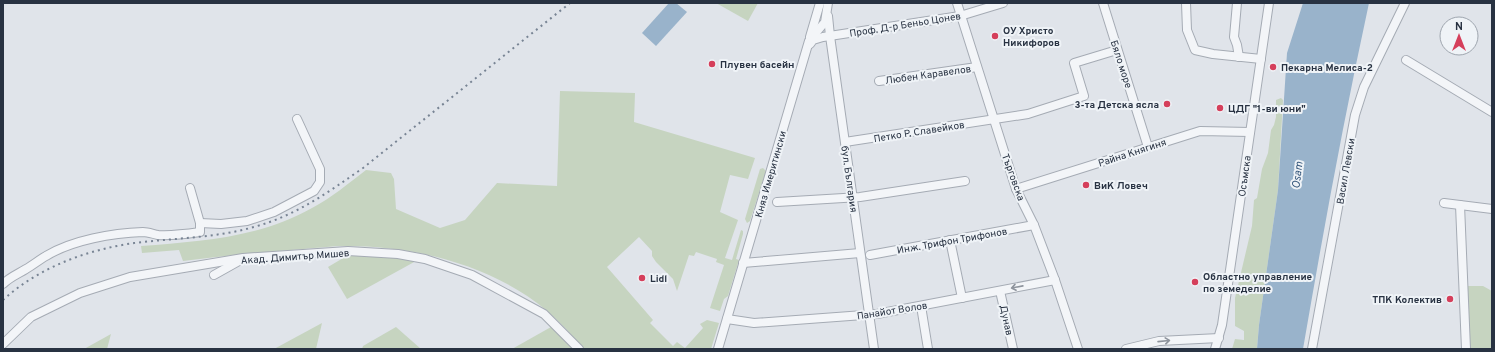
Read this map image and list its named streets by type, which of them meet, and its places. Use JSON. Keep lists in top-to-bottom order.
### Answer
{
  "streets": {
    "street": [
      "Проф. Д-р Беньо Цонев",
      "Бяло море",
      "Любен Каравелов",
      "Петко Р. Славейков",
      "Райна Княгиня",
      "Васил Левски",
      "Княз Имеритински",
      "Осъмска",
      "Търговска",
      "бул. България",
      "Инж. Трифон Трифонов",
      "Акад. Димитър Мишев",
      "Панайот Волов",
      "Дунав"
    ]
  },
  "crossings": [
    ["Проф. Д-р Беньо Цонев", "Княз Имеритински"],
    ["Проф. Д-р Беньо Цонев", "Търговска"],
    ["Проф. Д-р Беньо Цонев", "бул. България"],
    ["Бяло море", "Петко Р. Славейков"],
    ["Бяло море", "Райна Княгиня"],
    ["Любен Каравелов", "Търговска"],
    ["Петко Р. Славейков", "Търговска"],
    ["Петко Р. Славейков", "бул. България"],
    ["Райна Княгиня", "Осъмска"],
    ["Райна Княгиня", "Търговска"],
    ["Княз Имеритински", "бул. България"],
    ["Княз Имеритински", "Панайот Волов"],
    ["Търговска", "Инж. Трифон Трифонов"],
    ["Търговска", "Панайот Волов"],
    ["бул. България", "Панайот Волов"],
    ["Панайот Волов", "Дунав"]
  ],
  "water": ["Osam"],
  "places": [
    "ОУ Христо Никифоров",
    "Плувен басейн",
    "Пекарна Мелиса-2",
    "3-та Детска ясла",
    "ЦДГ \"1-ви юни\"",
    "ВиК Ловеч",
    "Lidl",
    "Областно управление по земеделие",
    "ТПК Колектив"
  ],
  "north": "top"
}
